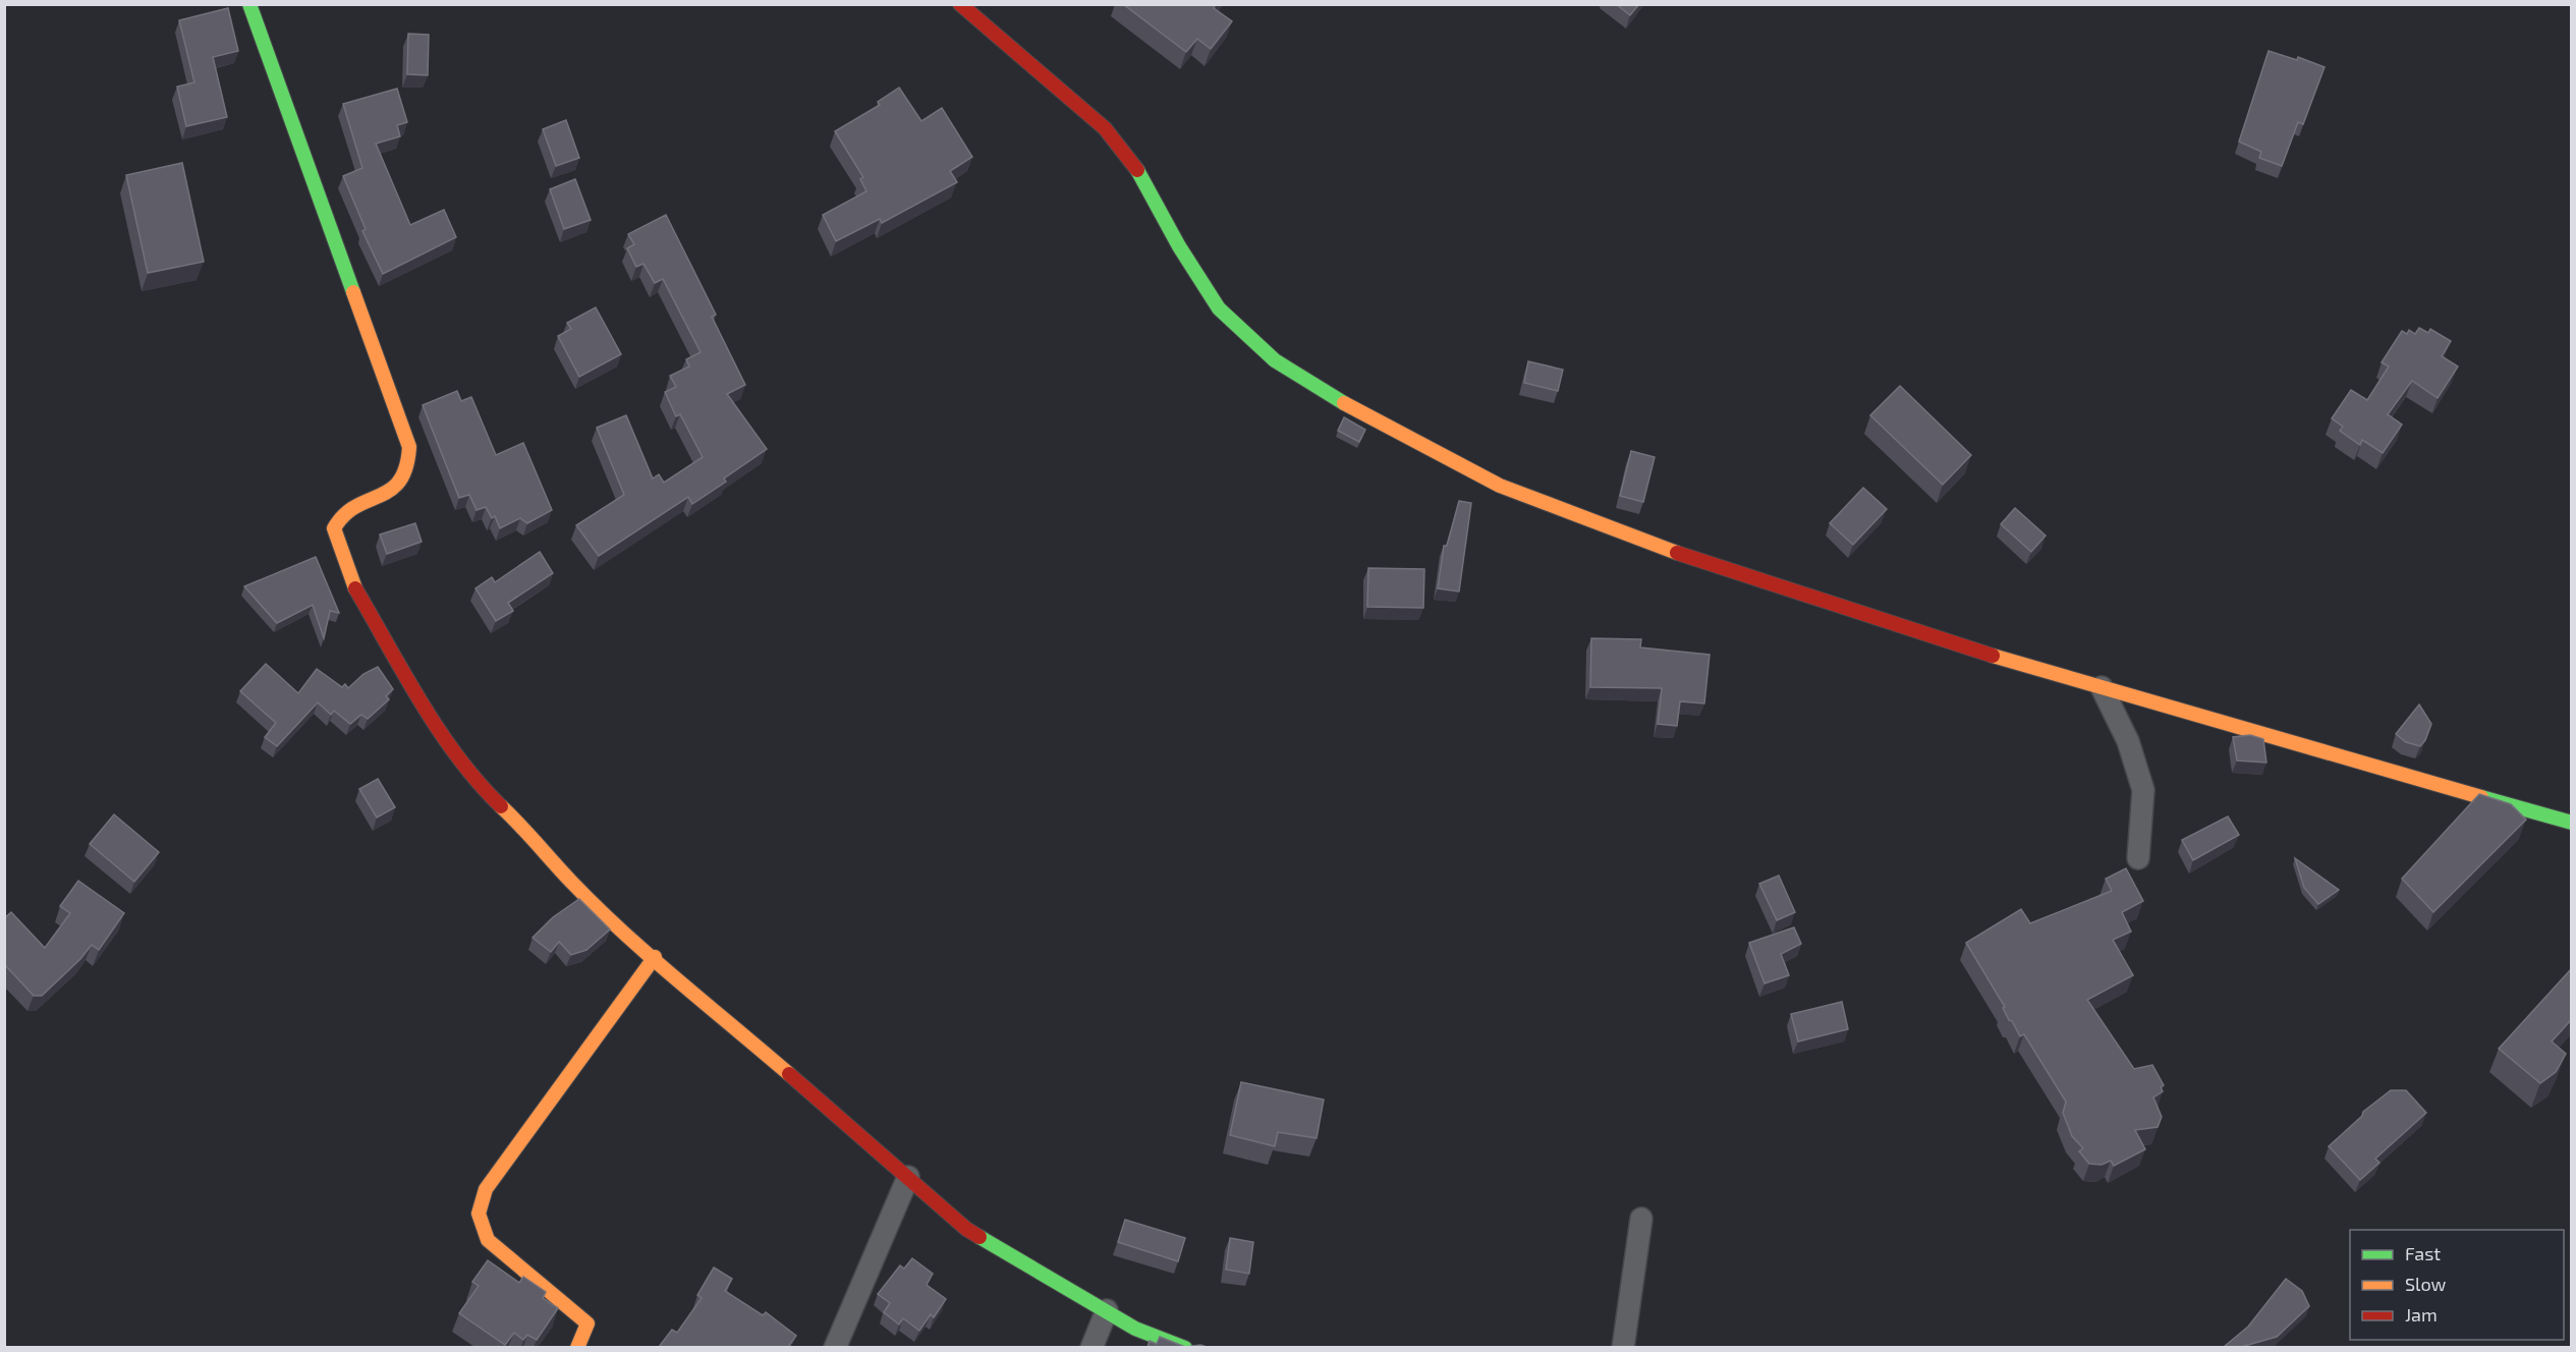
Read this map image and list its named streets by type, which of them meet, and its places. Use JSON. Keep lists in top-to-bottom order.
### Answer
{
  "legend": ["Fast", "Slow", "Jam"]
}
